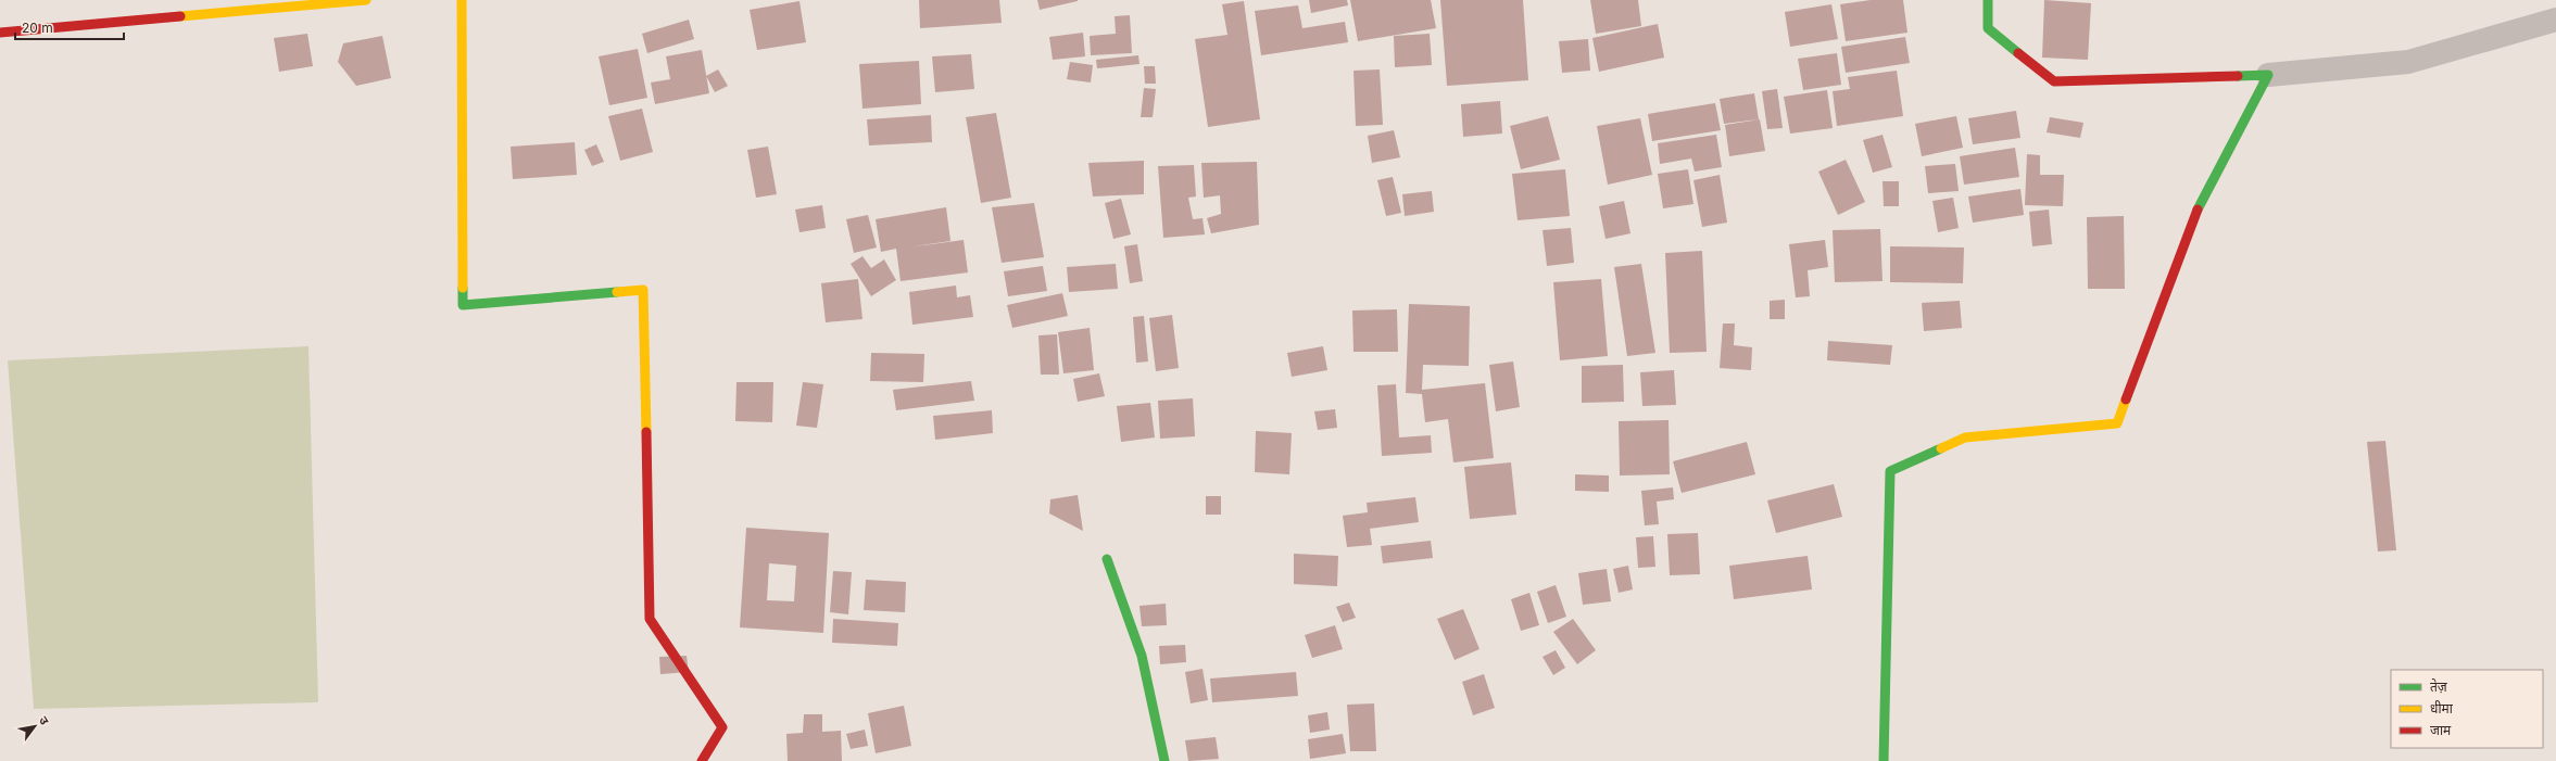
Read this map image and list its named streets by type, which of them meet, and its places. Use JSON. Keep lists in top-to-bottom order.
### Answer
{
  "legend": ["तेज़", "धीमा", "जाम"],
  "scale_bar": "20 m",
  "north": "top right"
}
